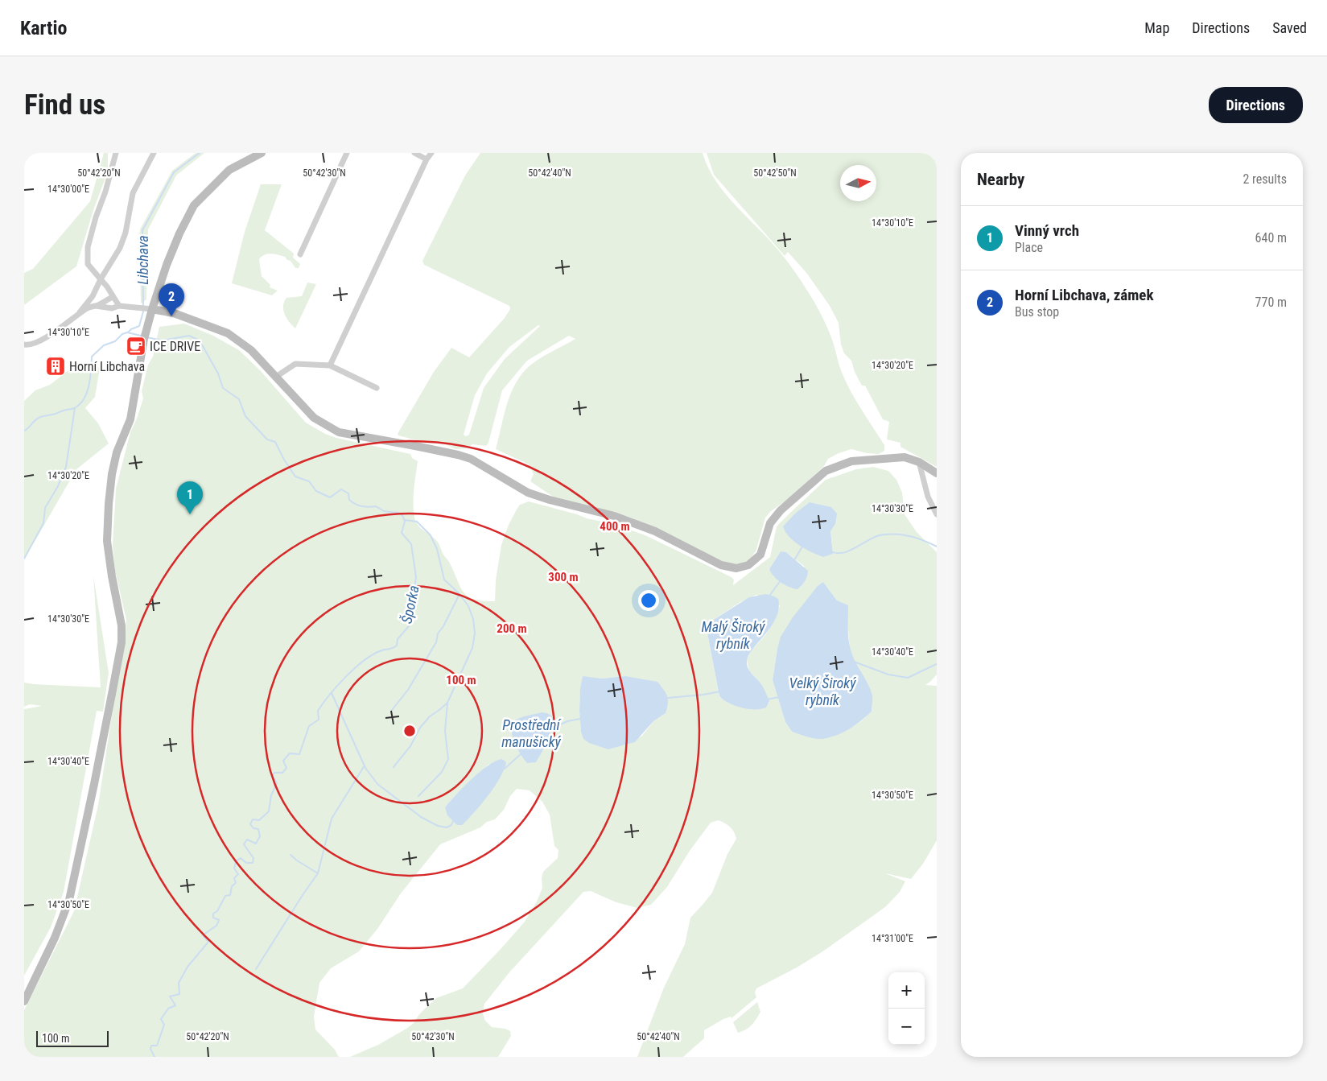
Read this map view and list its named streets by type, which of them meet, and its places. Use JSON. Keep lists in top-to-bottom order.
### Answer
{
  "water": [
    "Libchava",
    "Šporka",
    "Malý Široký rybník",
    "Velký Široký rybník",
    "Prostřední manušický"
  ],
  "places": {
    "cafe": ["ICE DRIVE"],
    "building": ["Horní Libchava"]
  },
  "scale_bar": "100 m",
  "north": "right",
  "page": {
    "header": "Kartio",
    "nav": ["Map", "Directions", "Saved"],
    "buttons": "Directions",
    "title": "Find us",
    "heading": ["Nearby", "2 results"],
    "list": [
      {
        "mark": "1",
        "name": "Vinný vrch",
        "note": "Place",
        "value": "640 m"
      },
      {
        "mark": "2",
        "name": "Horní Libchava, zámek",
        "note": "Bus stop",
        "value": "770 m"
      }
    ],
    "pins": ["2", "1"],
    "map_buttons": ["+", "−"],
    "scale": "100 m"
  },
  "coordinates": [
    "50°42'20\"N",
    "50°42'30\"N",
    "50°42'40\"N",
    "50°42'50\"N",
    "14°30'00\"E",
    "14°30'10\"E",
    "14°30'20\"E",
    "14°30'30\"E",
    "14°30'40\"E",
    "14°30'50\"E",
    "14°31'00\"E"
  ],
  "rings": [
    "400 m",
    "300 m",
    "200 m",
    "100 m"
  ]
}
